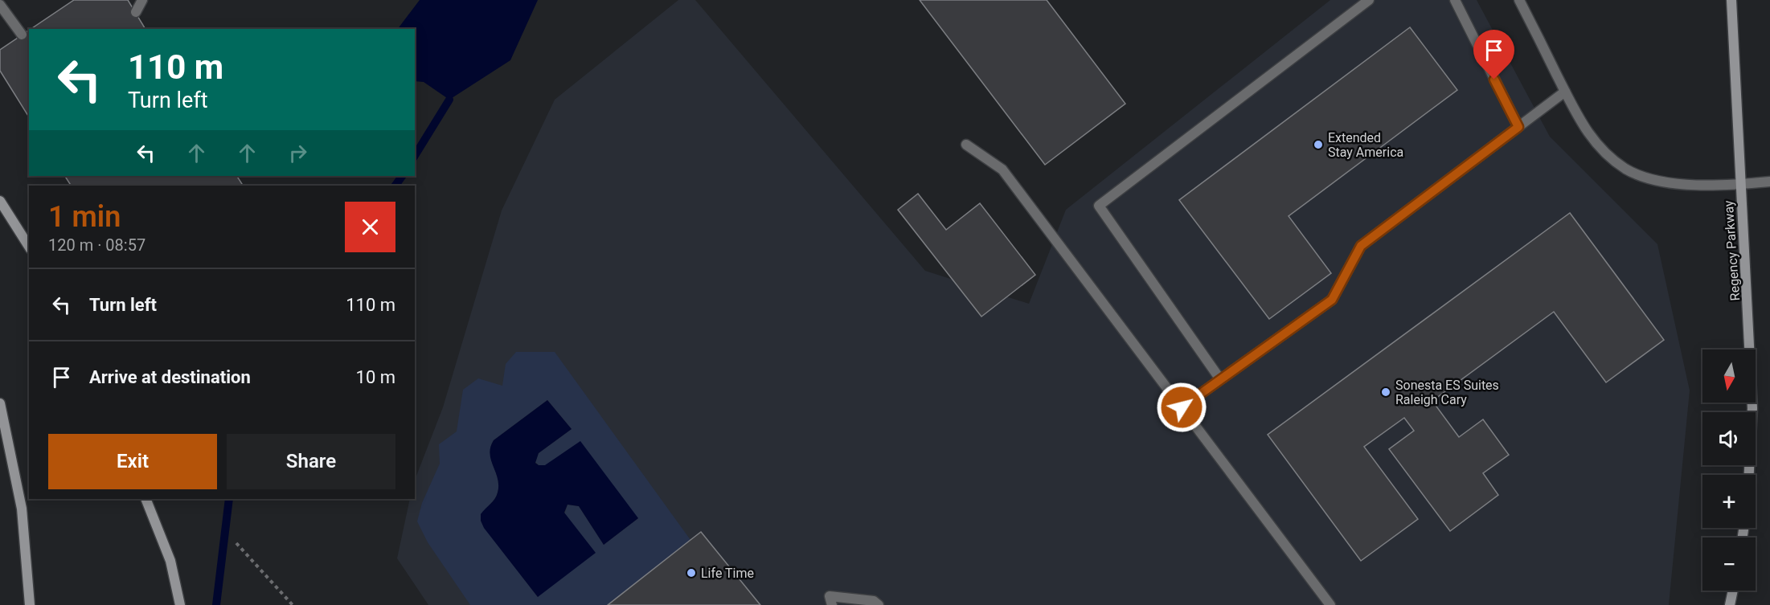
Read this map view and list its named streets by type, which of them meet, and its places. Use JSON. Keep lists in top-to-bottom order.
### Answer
{
  "streets": {
    "street": ["Regency Parkway"]
  },
  "places": ["Extended Stay America", "Sonesta ES Suites Raleigh Cary", "Life Time"],
  "north": "bottom",
  "page": {
    "turn": ["110 m", "Turn left"],
    "heading": ["1 min", "120 m · 08:57"],
    "list": [
      {
        "name": "Turn left",
        "value": "110 m"
      },
      {
        "name": "Arrive at destination",
        "value": "10 m"
      }
    ],
    "map_buttons": ["+", "−"],
    "buttons": ["Exit", "Share"]
  }
}
